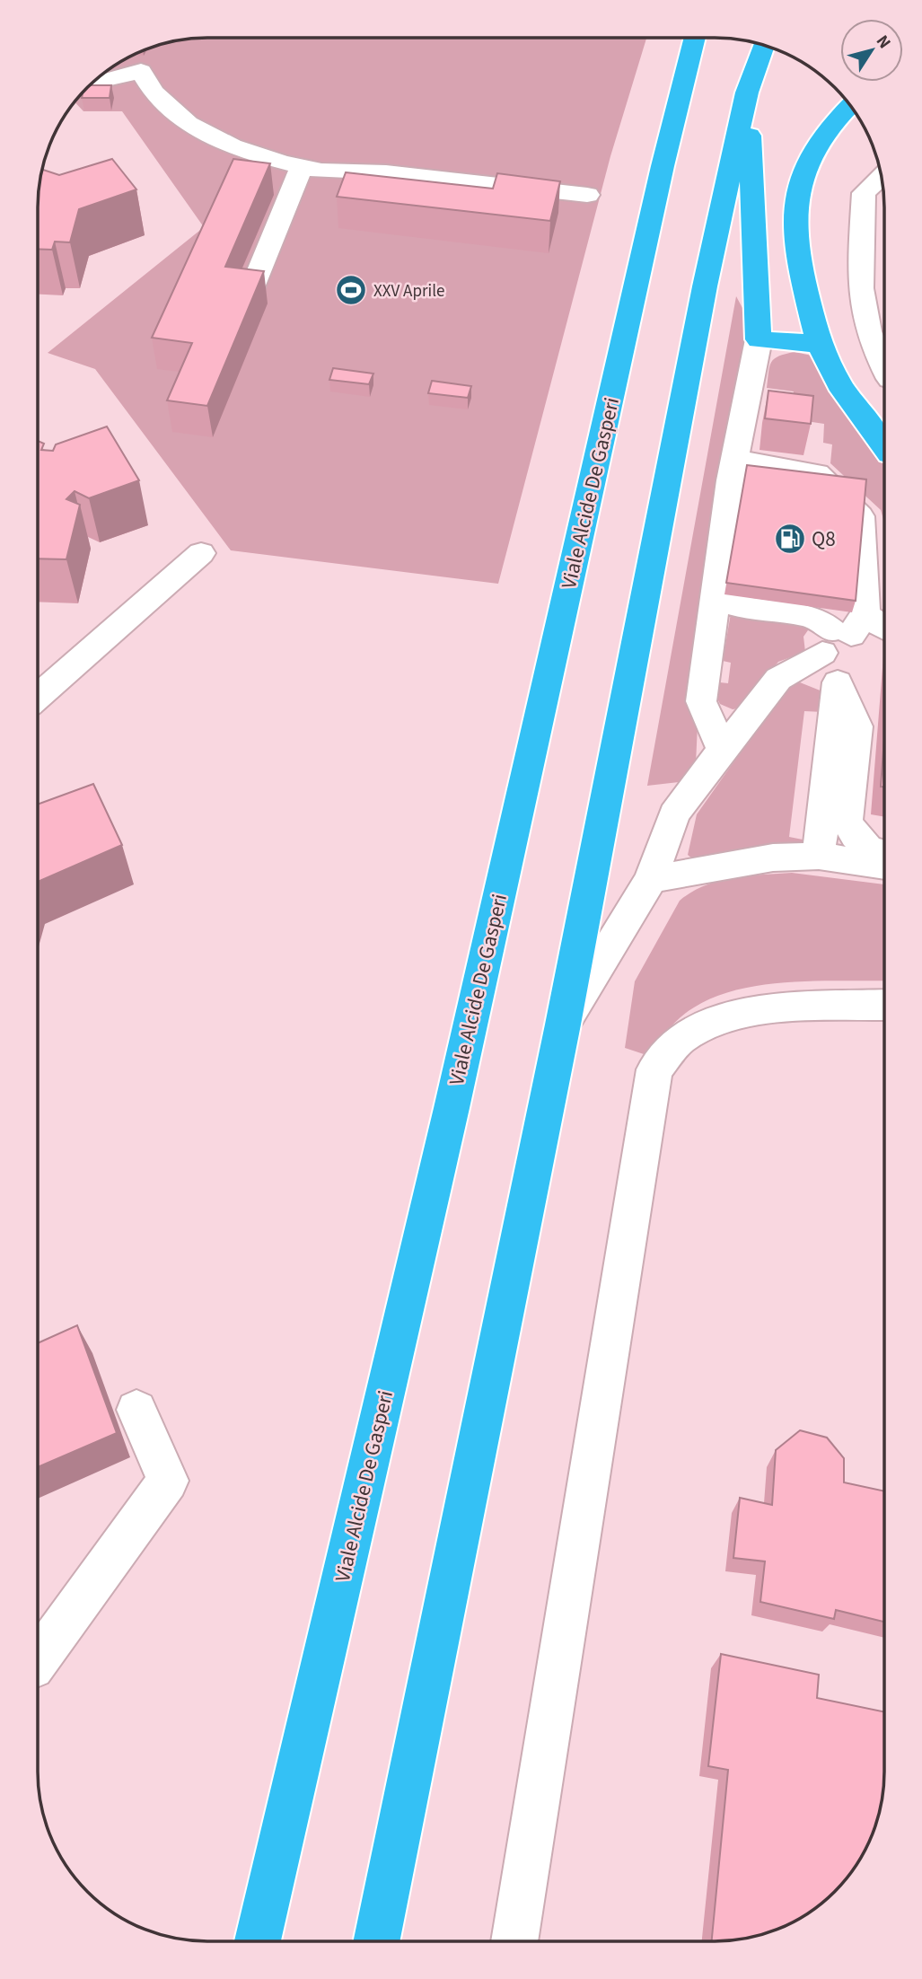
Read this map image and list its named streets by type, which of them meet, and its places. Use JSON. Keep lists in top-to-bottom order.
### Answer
{
  "streets": {
    "highway": ["Viale Alcide De Gasperi"]
  },
  "places": {
    "sports": ["XXV Aprile"],
    "fuel station": ["Q8"]
  },
  "north": "top right"
}
